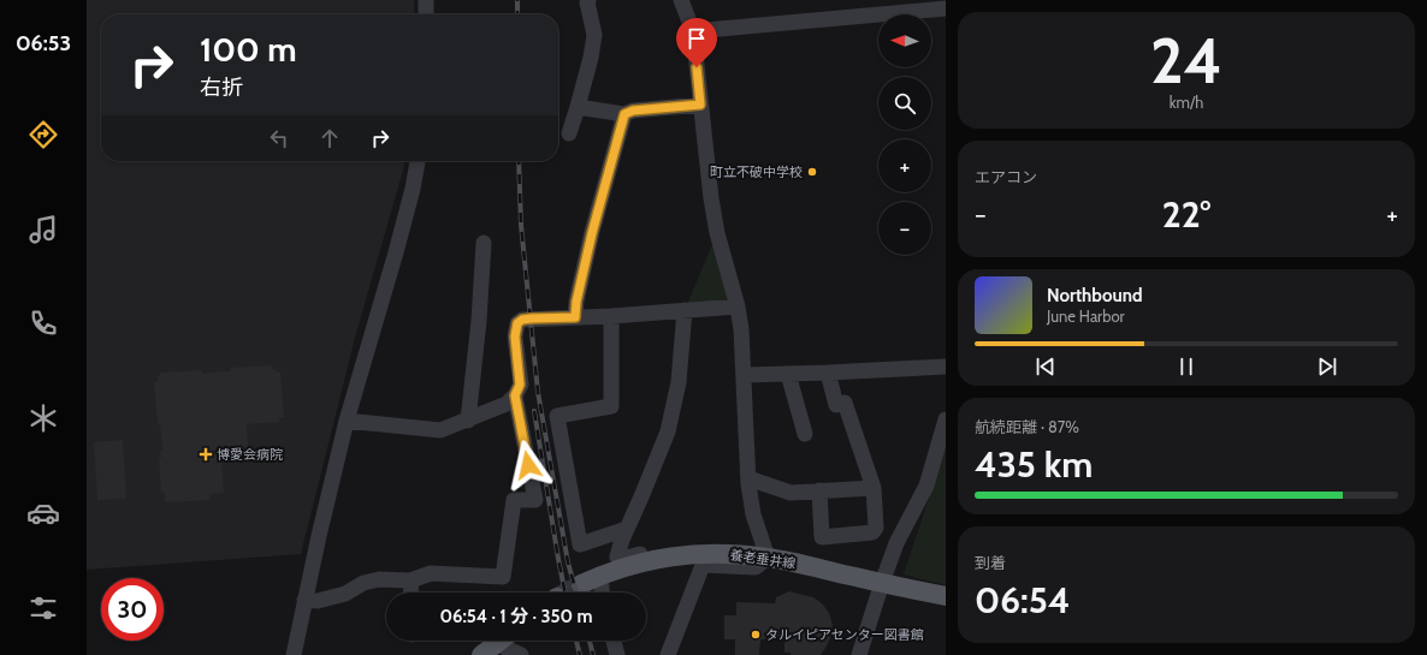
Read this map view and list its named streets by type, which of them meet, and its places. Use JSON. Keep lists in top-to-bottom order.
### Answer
{
  "streets": {
    "main road": ["養老垂井線"]
  },
  "places": {
    "other": ["町立不破中学校", "タルイピアセンター図書館"],
    "health": ["博愛会病院"]
  },
  "north": "left",
  "page": {
    "tabs": "06:53",
    "tile": [
      ["24", "km/h"],
      "エアコン",
      ["航続距離 · 87%", "435 km"],
      ["到着", "06:54"]
    ],
    "map_buttons": ["+", "−"],
    "turn": ["100 m", "右折"],
    "heat": ["−", "22°", "+"],
    "song": ["Northbound", "June Harbor"],
    "limit": "30",
    "trip": "06:54 · 1 分 · 350 m"
  }
}
